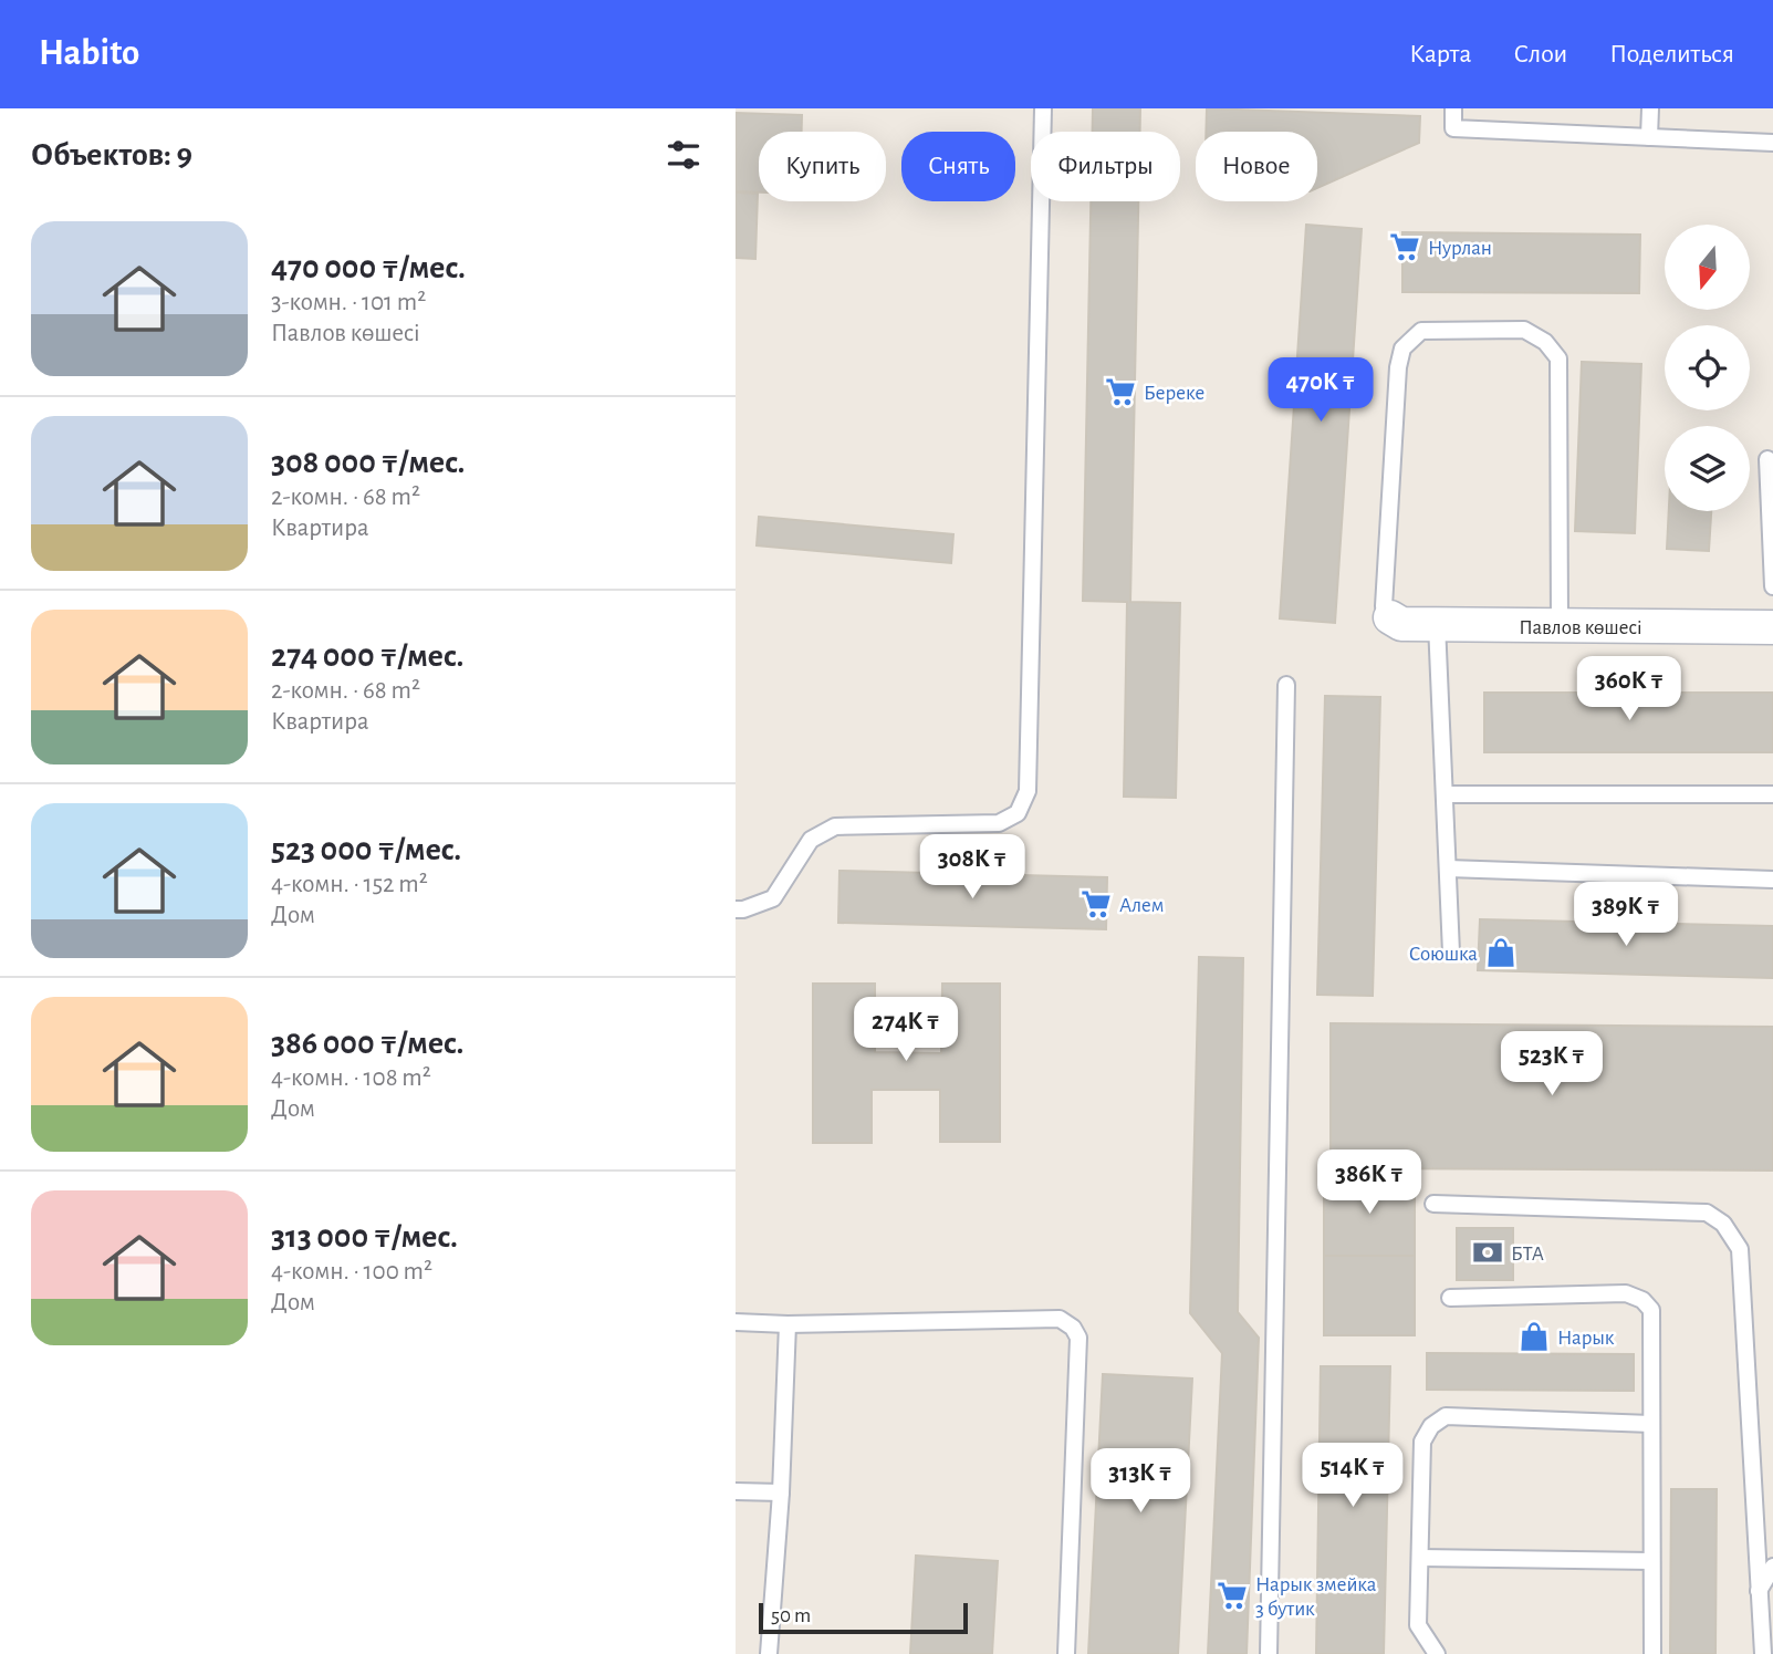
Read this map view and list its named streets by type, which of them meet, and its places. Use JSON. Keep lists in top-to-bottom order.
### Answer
{
  "streets": {
    "street": ["Павлов көшесі"]
  },
  "places": {
    "supermarket": [
      "Нурлан",
      "Береке",
      "Алем",
      "Нарык змейка 3 бутик"
    ],
    "shop": ["Союшка", "Нарык"],
    "bank": ["БТА"]
  },
  "scale_bar": "50 m",
  "north": "bottom",
  "page": {
    "header": "Habito",
    "nav": ["Карта", "Слои", "Поделиться"],
    "heading": "Объектов: 9",
    "chip": [
      "Купить",
      "Снять",
      "Фильтры",
      "Новое"
    ],
    "list": [
      {
        "name": "470 000 ₸/мес.",
        "note": "3-комн. · 101 m² · Павлов көшесі"
      },
      {
        "name": "308 000 ₸/мес.",
        "note": "2-комн. · 68 m² · Квартира"
      },
      {
        "name": "274 000 ₸/мес.",
        "note": "2-комн. · 68 m² · Квартира"
      },
      {
        "name": "523 000 ₸/мес.",
        "note": "4-комн. · 152 m² · Дом"
      },
      {
        "name": "386 000 ₸/мес.",
        "note": "4-комн. · 108 m² · Дом"
      },
      {
        "name": "313 000 ₸/мес.",
        "note": "4-комн. · 100 m² · Дом"
      }
    ],
    "price": [
      "470K ₸",
      "360K ₸",
      "308K ₸",
      "389K ₸",
      "274K ₸",
      "523K ₸",
      "386K ₸",
      "514K ₸",
      "313K ₸"
    ],
    "scale": "50 m"
  }
}
